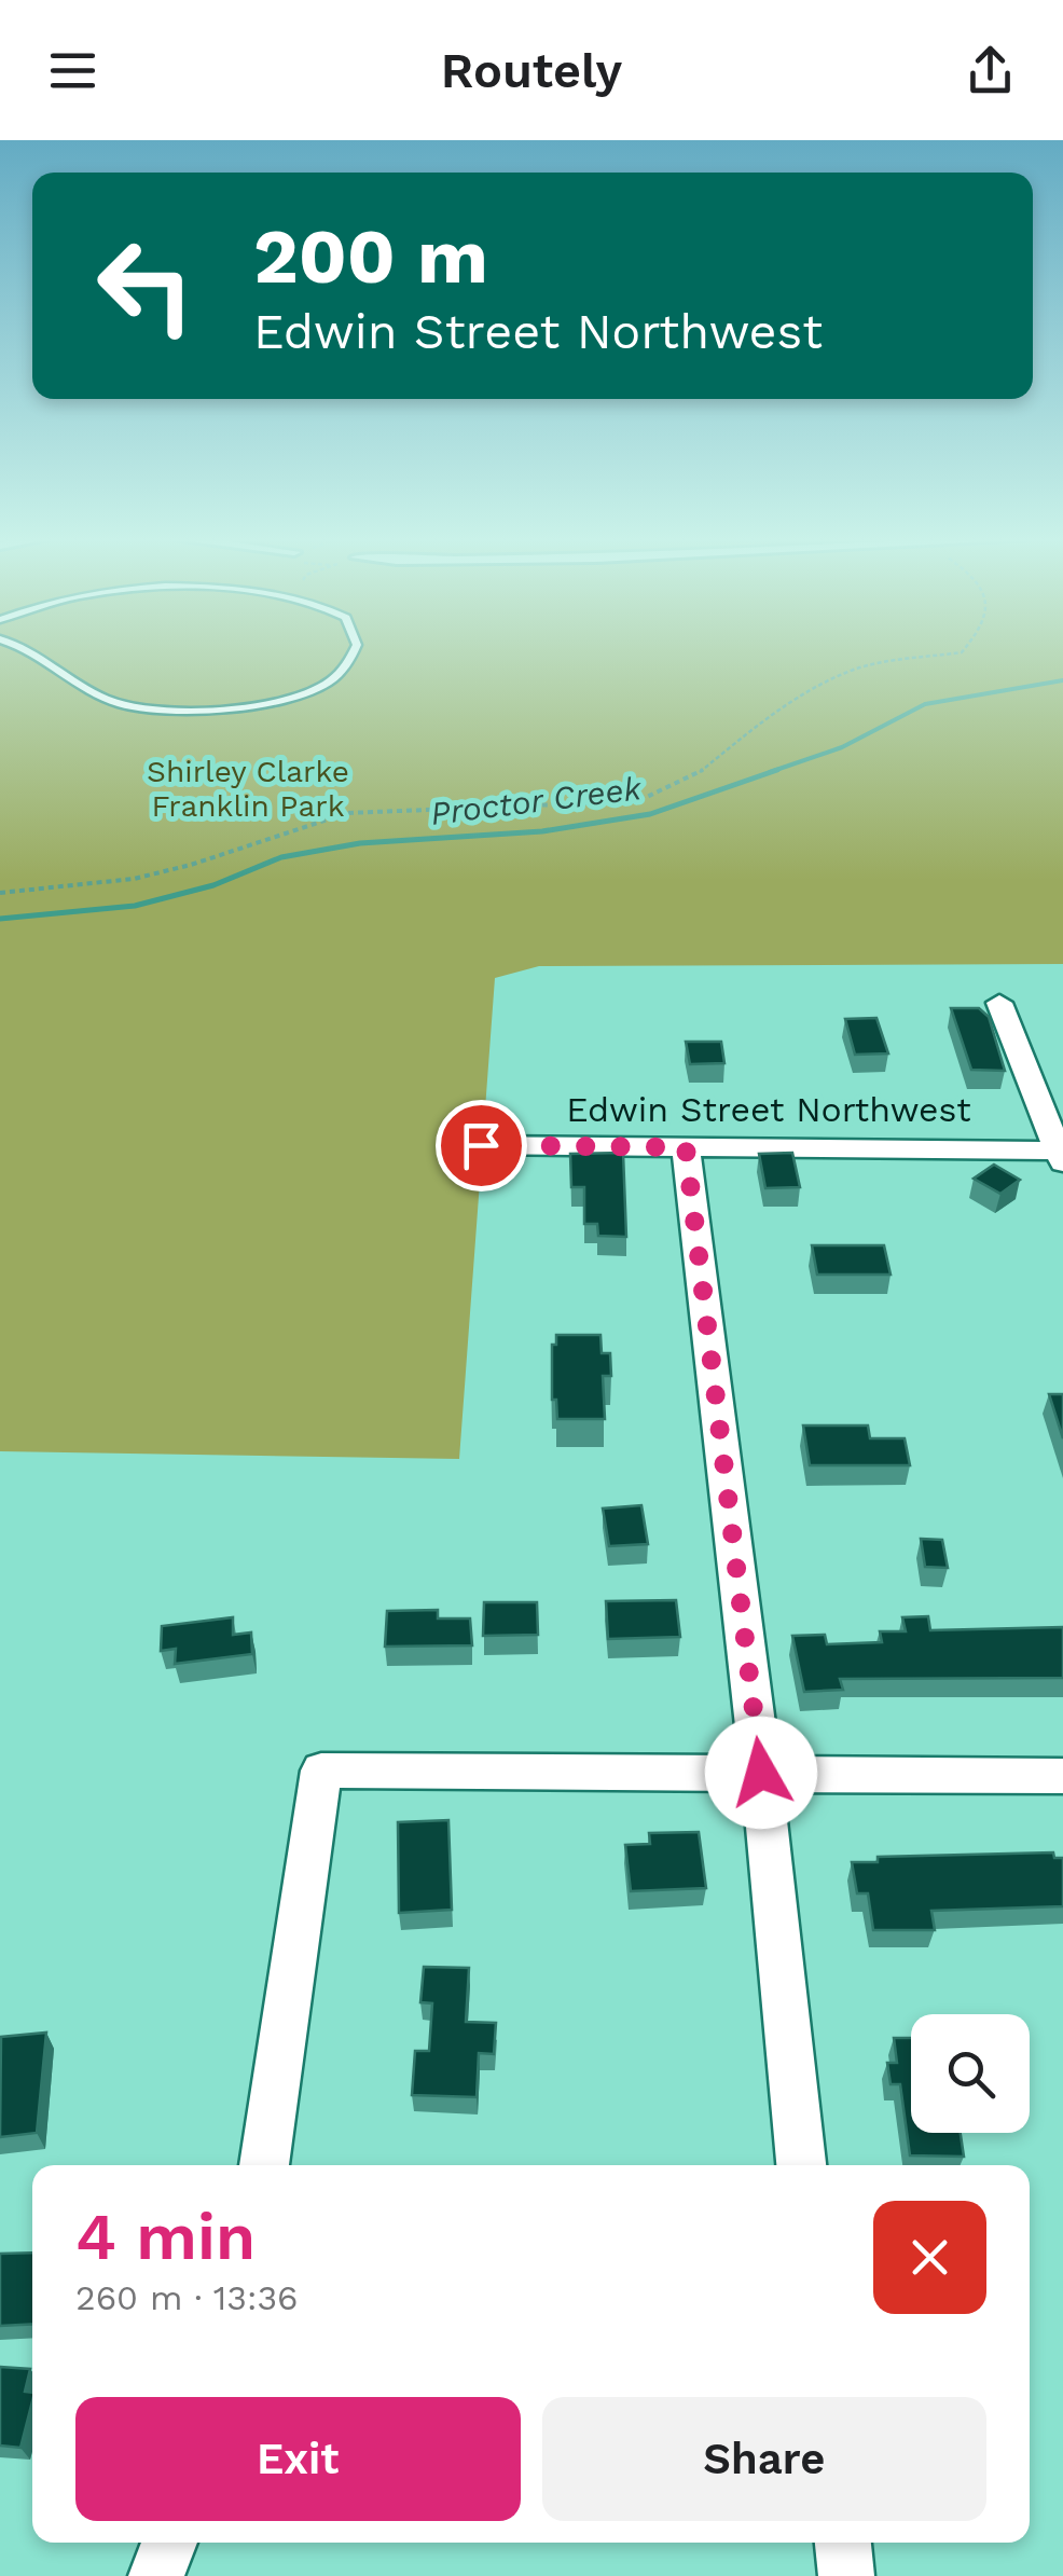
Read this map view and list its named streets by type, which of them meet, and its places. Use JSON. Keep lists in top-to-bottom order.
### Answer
{
  "streets": {
    "street": ["Edwin Street Northwest"]
  },
  "water": ["Proctor Creek"],
  "parks": ["Shirley Clarke Franklin Park"],
  "page": {
    "header": "Routely",
    "turn": ["200 m", "Edwin Street Northwest"],
    "heading": ["4 min", "260 m · 13:36"],
    "buttons": ["Exit", "Share"]
  }
}
